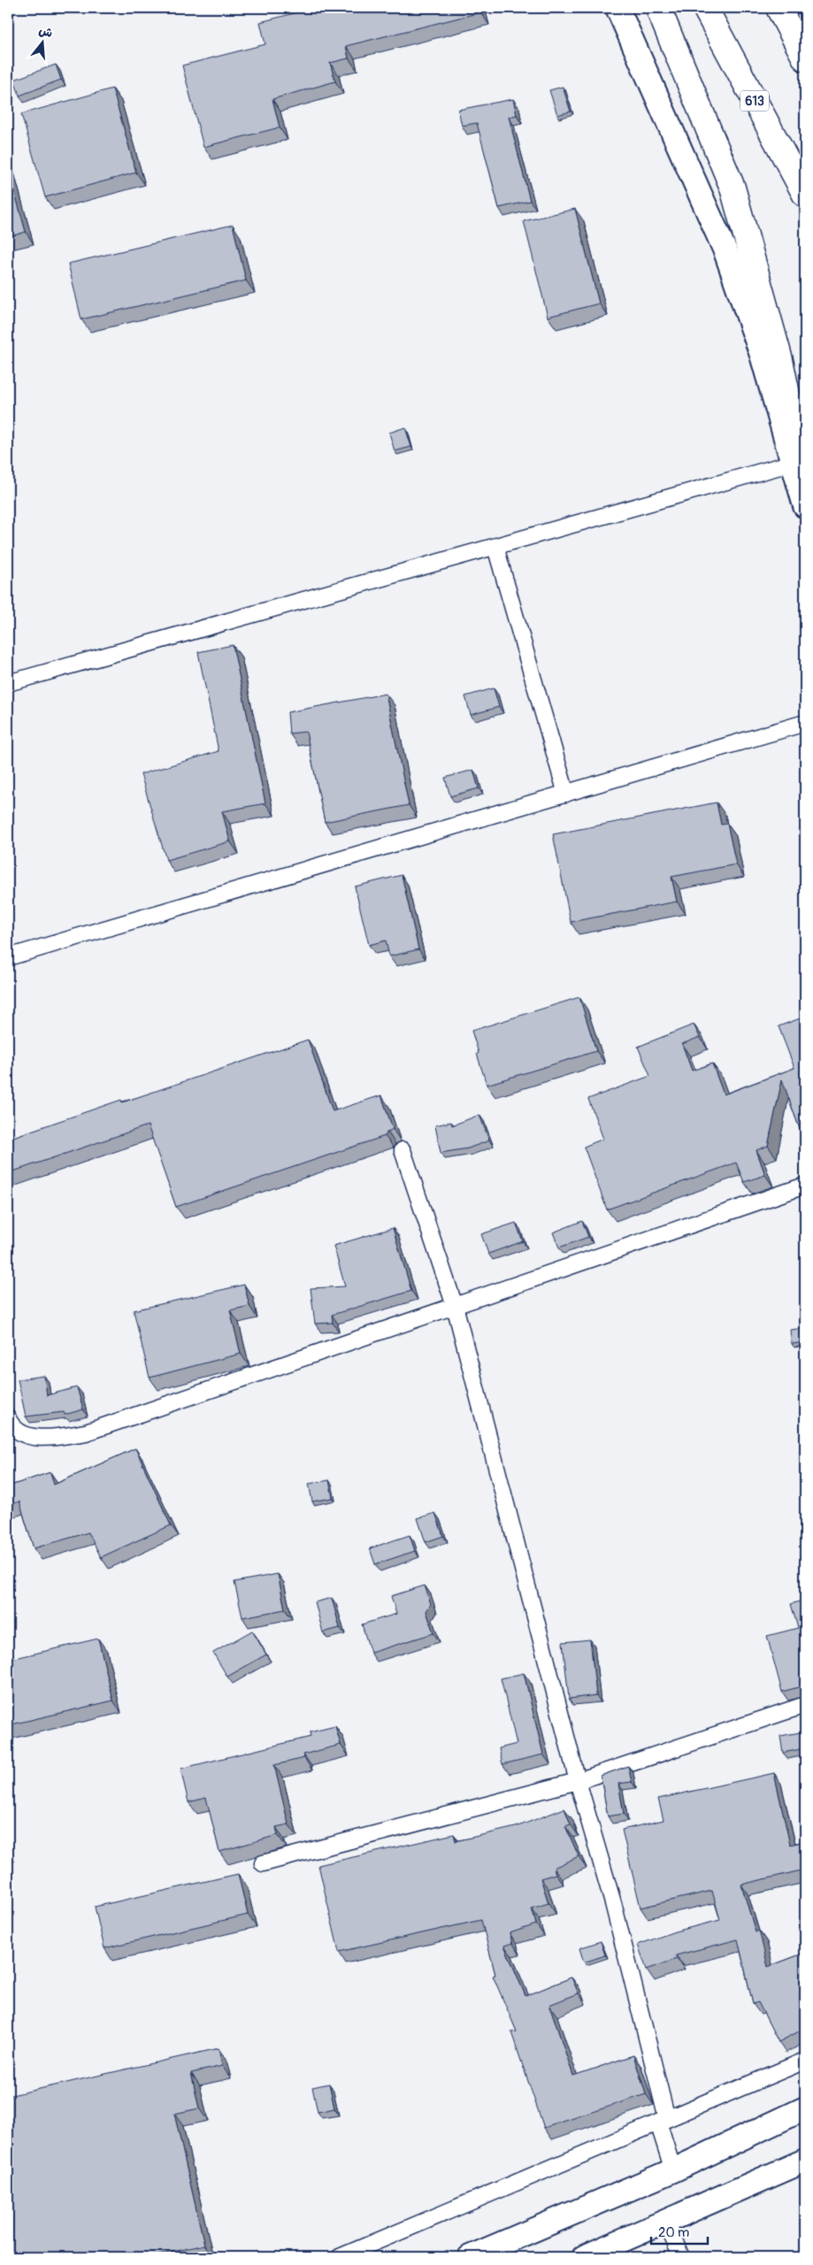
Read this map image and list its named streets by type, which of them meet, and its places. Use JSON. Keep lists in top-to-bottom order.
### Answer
{
  "streets": {
    "highway": ["613"]
  },
  "scale_bar": "20 m",
  "north": "top"
}
